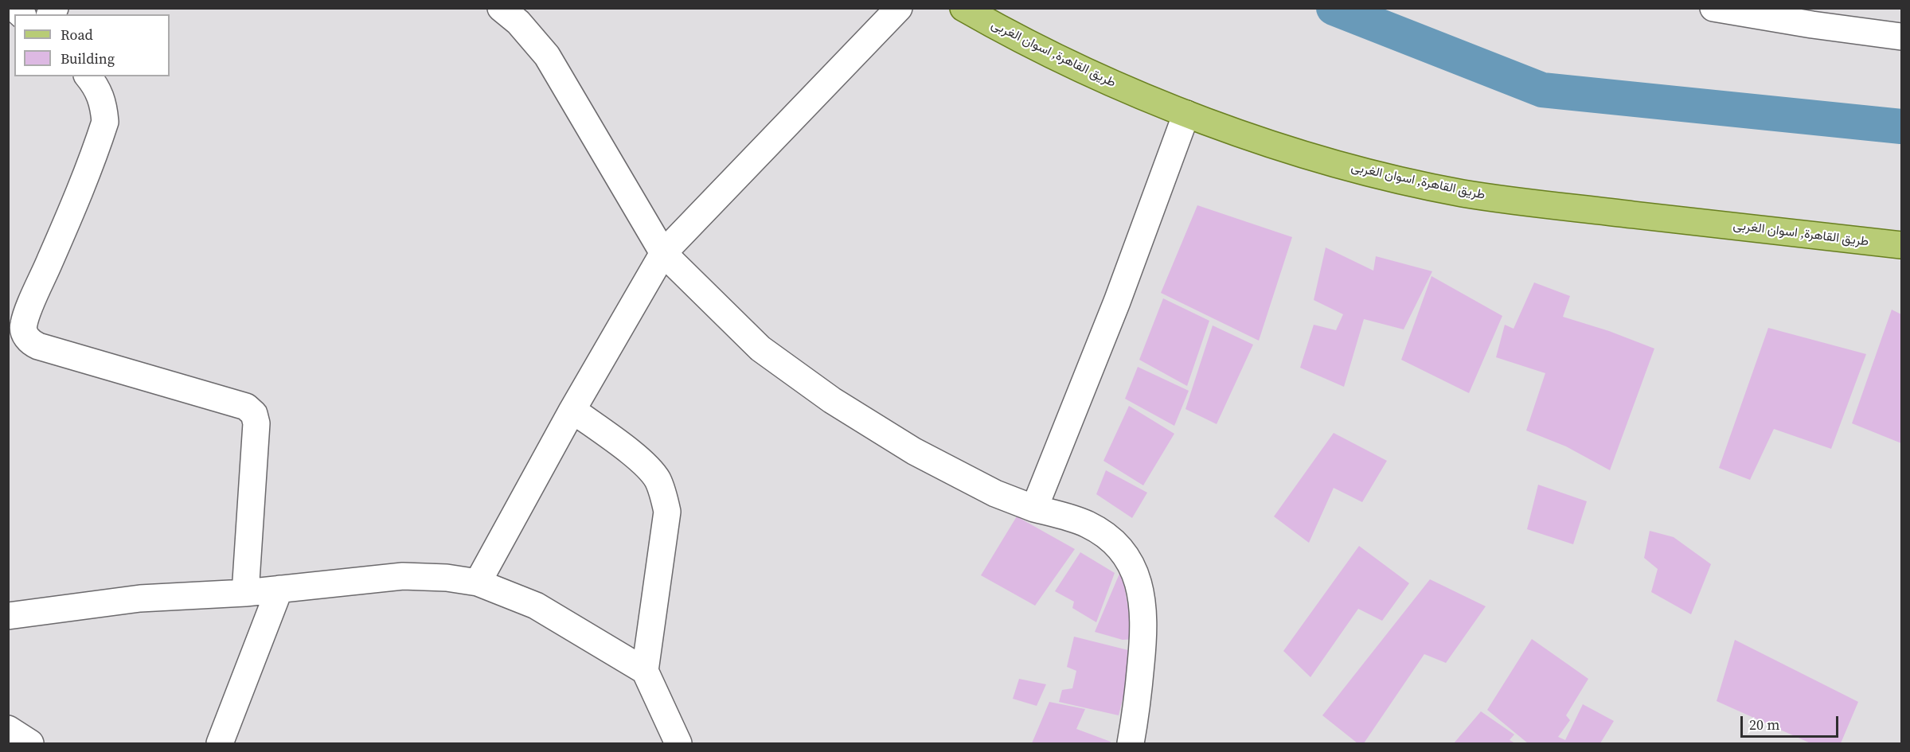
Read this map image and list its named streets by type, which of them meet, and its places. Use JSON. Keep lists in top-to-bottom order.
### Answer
{
  "streets": {
    "main road": ["طريق القاهرة, اسوان الغربى"]
  },
  "legend": ["Road", "Building"],
  "scale_bar": "20 m"
}
